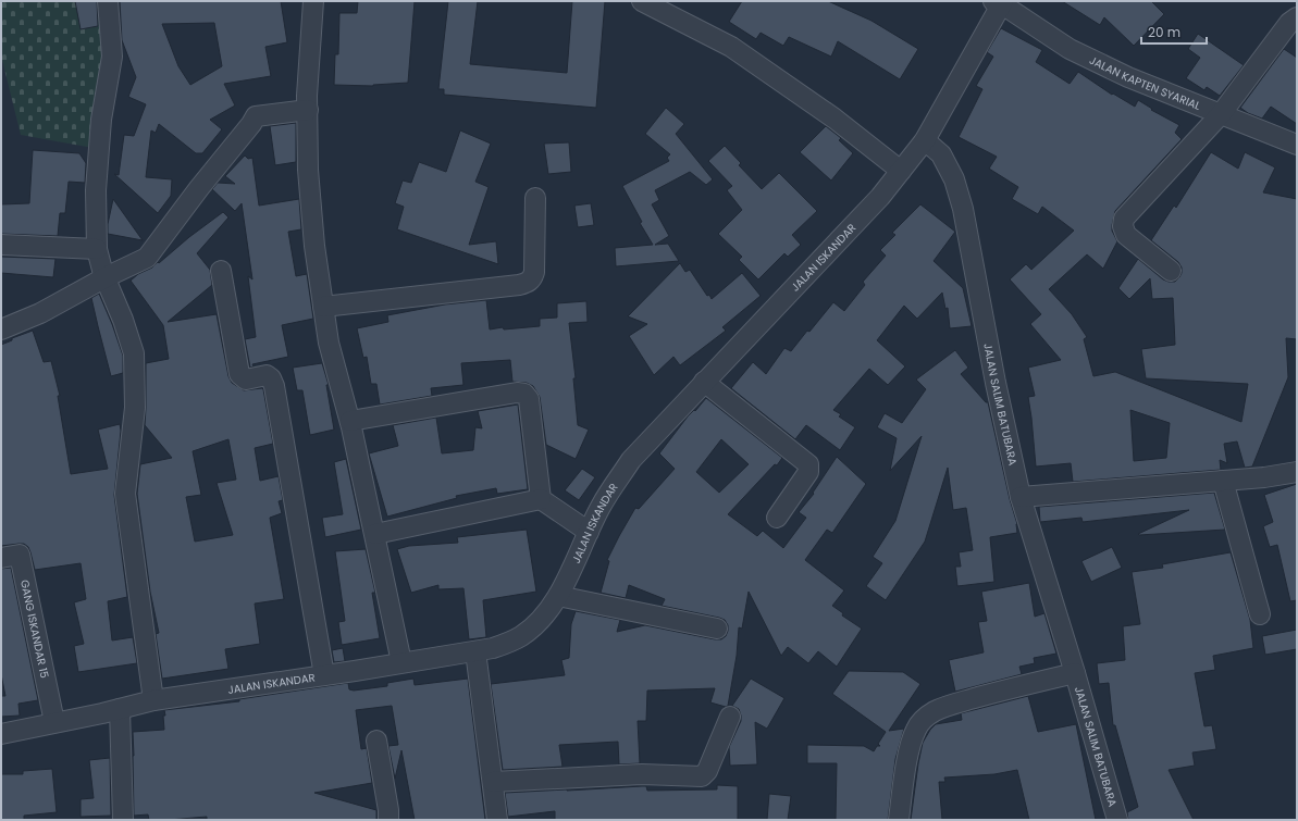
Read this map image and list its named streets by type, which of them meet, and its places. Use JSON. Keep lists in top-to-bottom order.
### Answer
{
  "streets": {
    "street": [
      "JALAN KAPTEN SYARIAL",
      "JALAN ISKANDAR",
      "JALAN SALIM BATUBARA",
      "GANG ISKANDAR 15"
    ]
  },
  "crossings": [
    ["JALAN KAPTEN SYARIAL", "JALAN ISKANDAR"],
    ["JALAN ISKANDAR", "JALAN SALIM BATUBARA"],
    ["JALAN ISKANDAR", "GANG ISKANDAR 15"]
  ],
  "scale_bar": "20 m"
}
